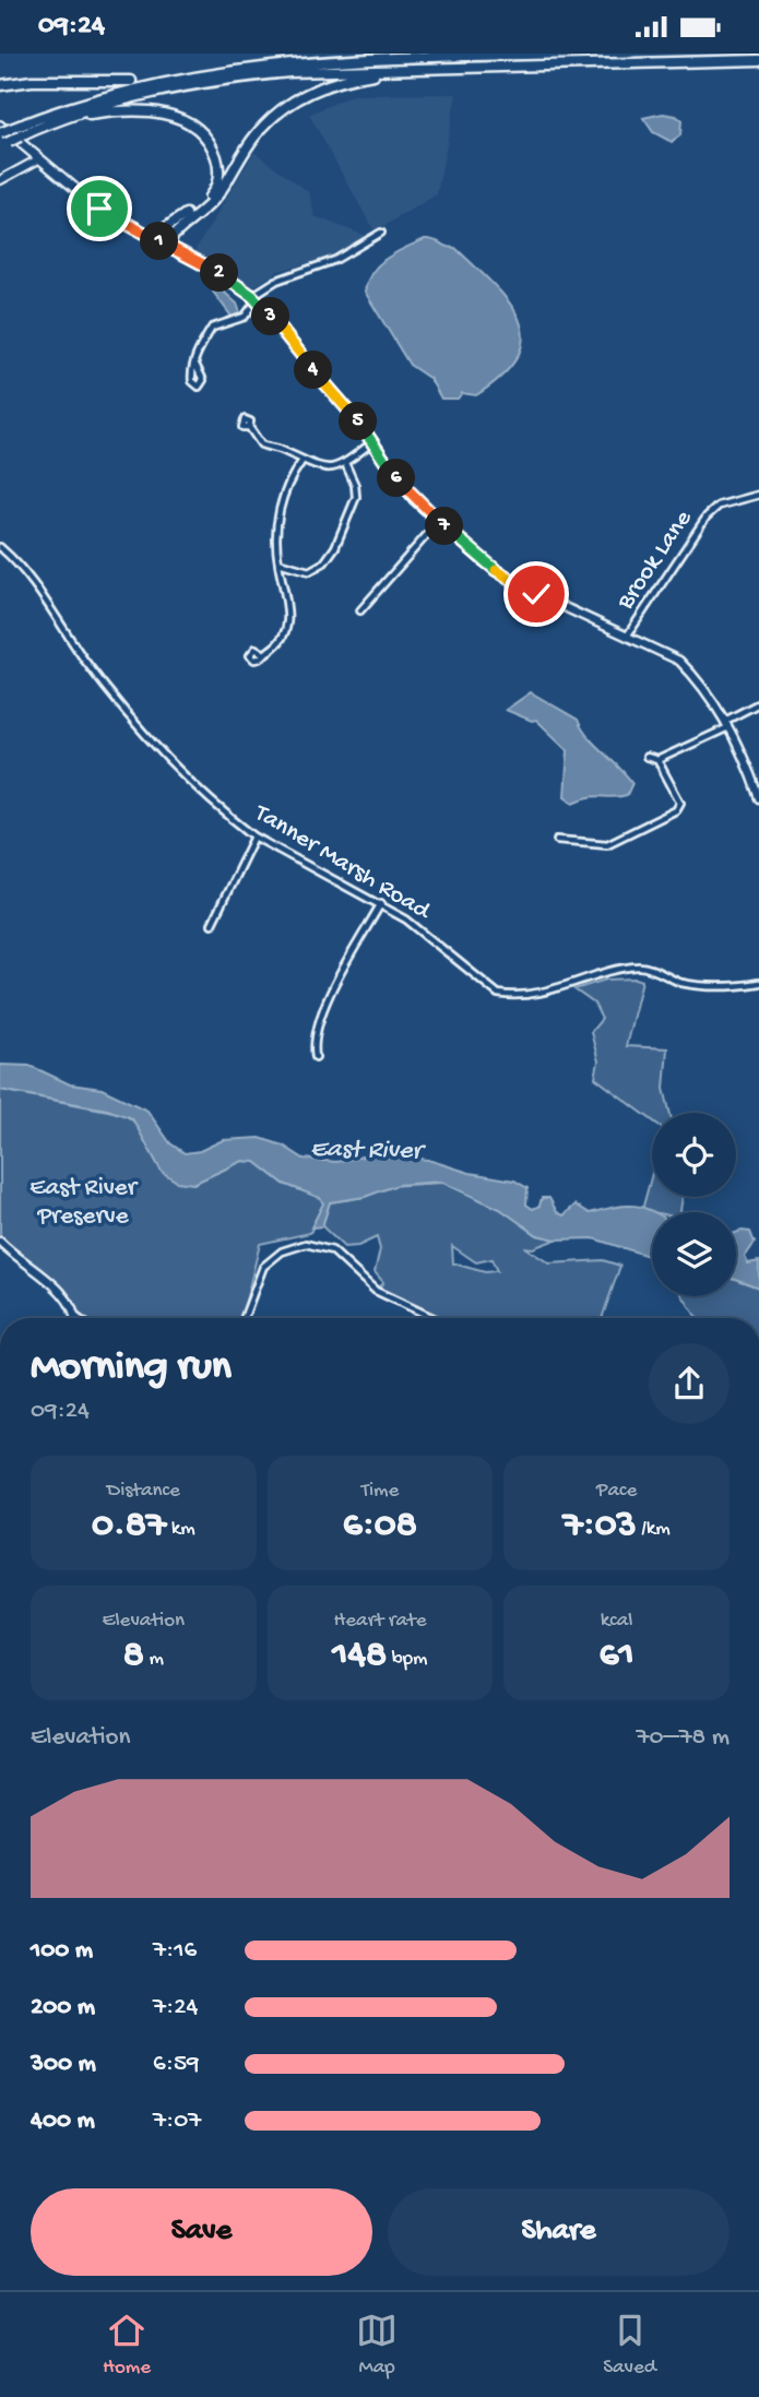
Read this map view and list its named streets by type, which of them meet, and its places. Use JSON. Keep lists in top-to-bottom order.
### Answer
{
  "streets": {
    "street": ["Brook Lane", "Tanner Marsh Road"]
  },
  "water": ["East River"],
  "parks": ["East River Preserve"],
  "page": {
    "status": "09:24",
    "pins": [
      "1",
      "2",
      "3",
      "4",
      "5",
      "6",
      "7"
    ],
    "heading": ["Morning run", "09:24"],
    "stats": [
      ["Distance", "0.87 km"],
      ["Time", "6:08"],
      ["Pace", "7:03 /km"],
      ["Elevation", "8 m"],
      ["Heart rate", "148 bpm"],
      ["kcal", "61"]
    ],
    "chart": ["Elevation", "70–78 m"],
    "list": [
      {
        "name": "100 m",
        "note": "7:16"
      },
      {
        "name": "200 m",
        "note": "7:24"
      },
      {
        "name": "300 m",
        "note": "6:59"
      },
      {
        "name": "400 m",
        "note": "7:07"
      }
    ],
    "buttons": ["Save", "Share"],
    "tabs": ["Home", "Map", "Saved"]
  }
}
